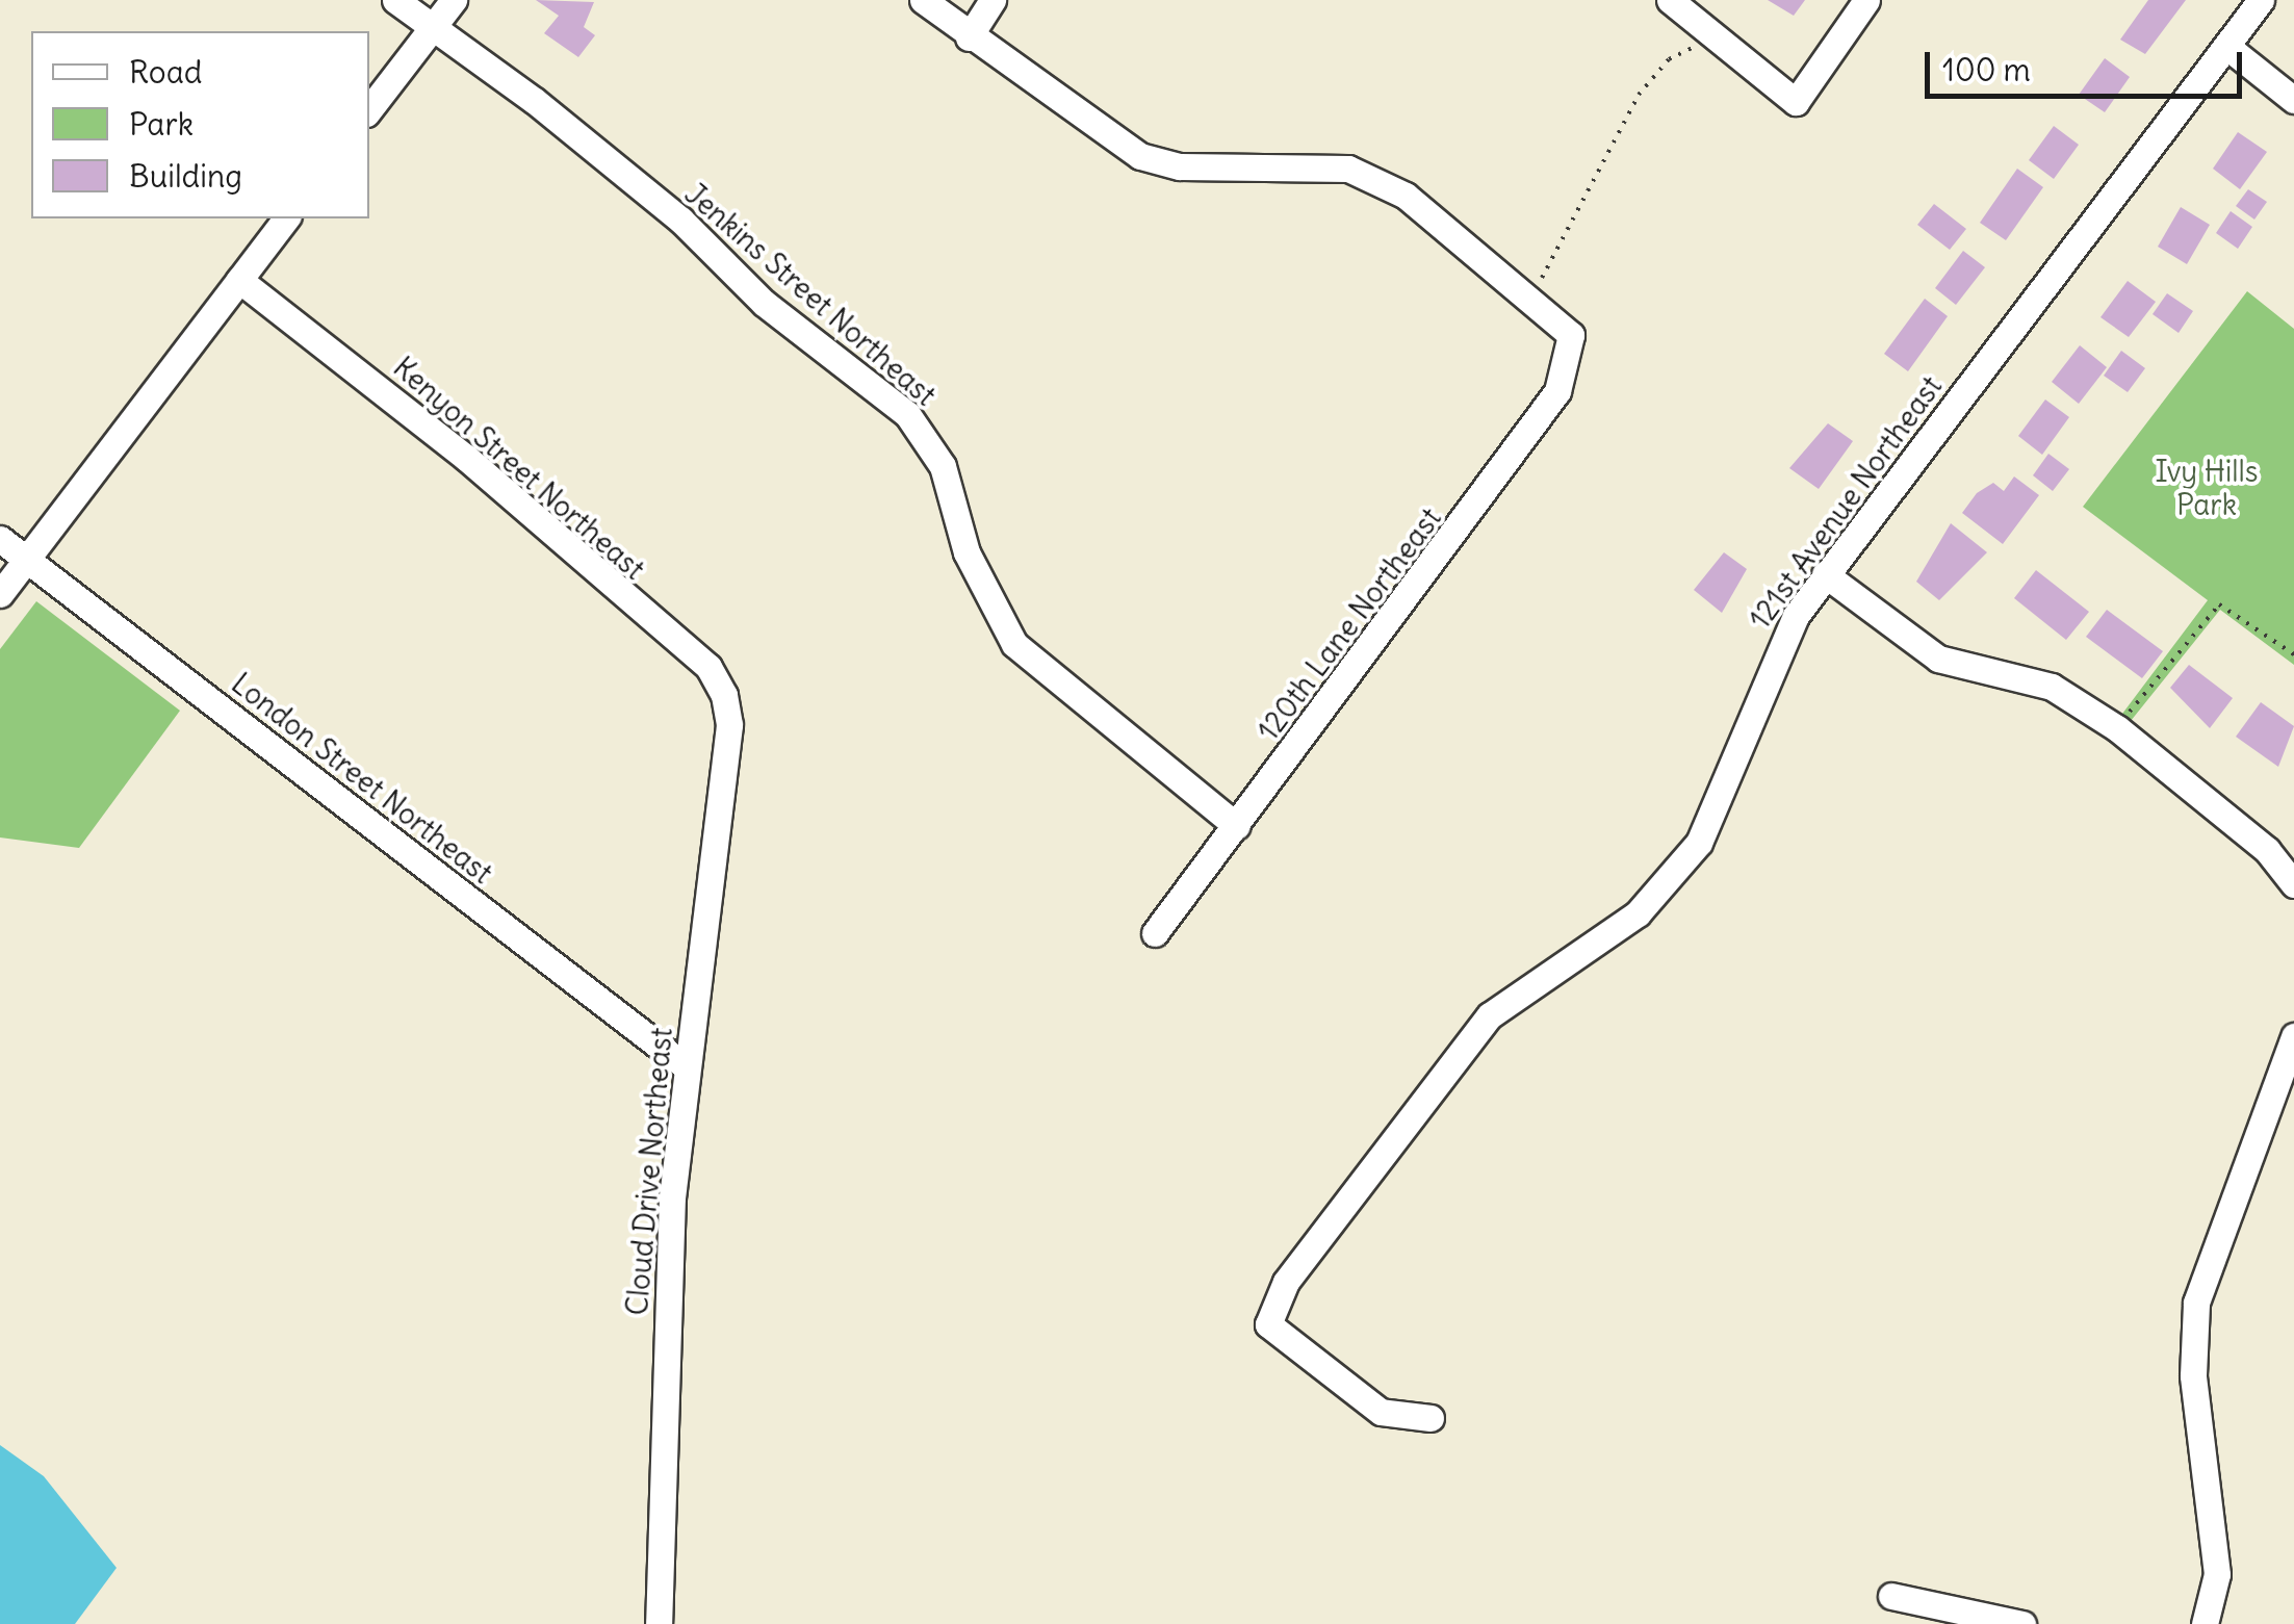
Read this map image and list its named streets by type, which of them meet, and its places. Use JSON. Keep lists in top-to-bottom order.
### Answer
{
  "streets": {
    "street": [
      "Jenkins Street Northeast",
      "Kenyon Street Northeast",
      "121st Avenue Northeast",
      "120th Lane Northeast",
      "London Street Northeast",
      "Cloud Drive Northeast"
    ]
  },
  "crossings": [
    ["Jenkins Street Northeast", "120th Lane Northeast"],
    ["Kenyon Street Northeast", "Cloud Drive Northeast"],
    ["London Street Northeast", "Cloud Drive Northeast"]
  ],
  "parks": ["Ivy Hills Park"],
  "legend": ["Road", "Park", "Building"],
  "scale_bar": "100 m"
}
